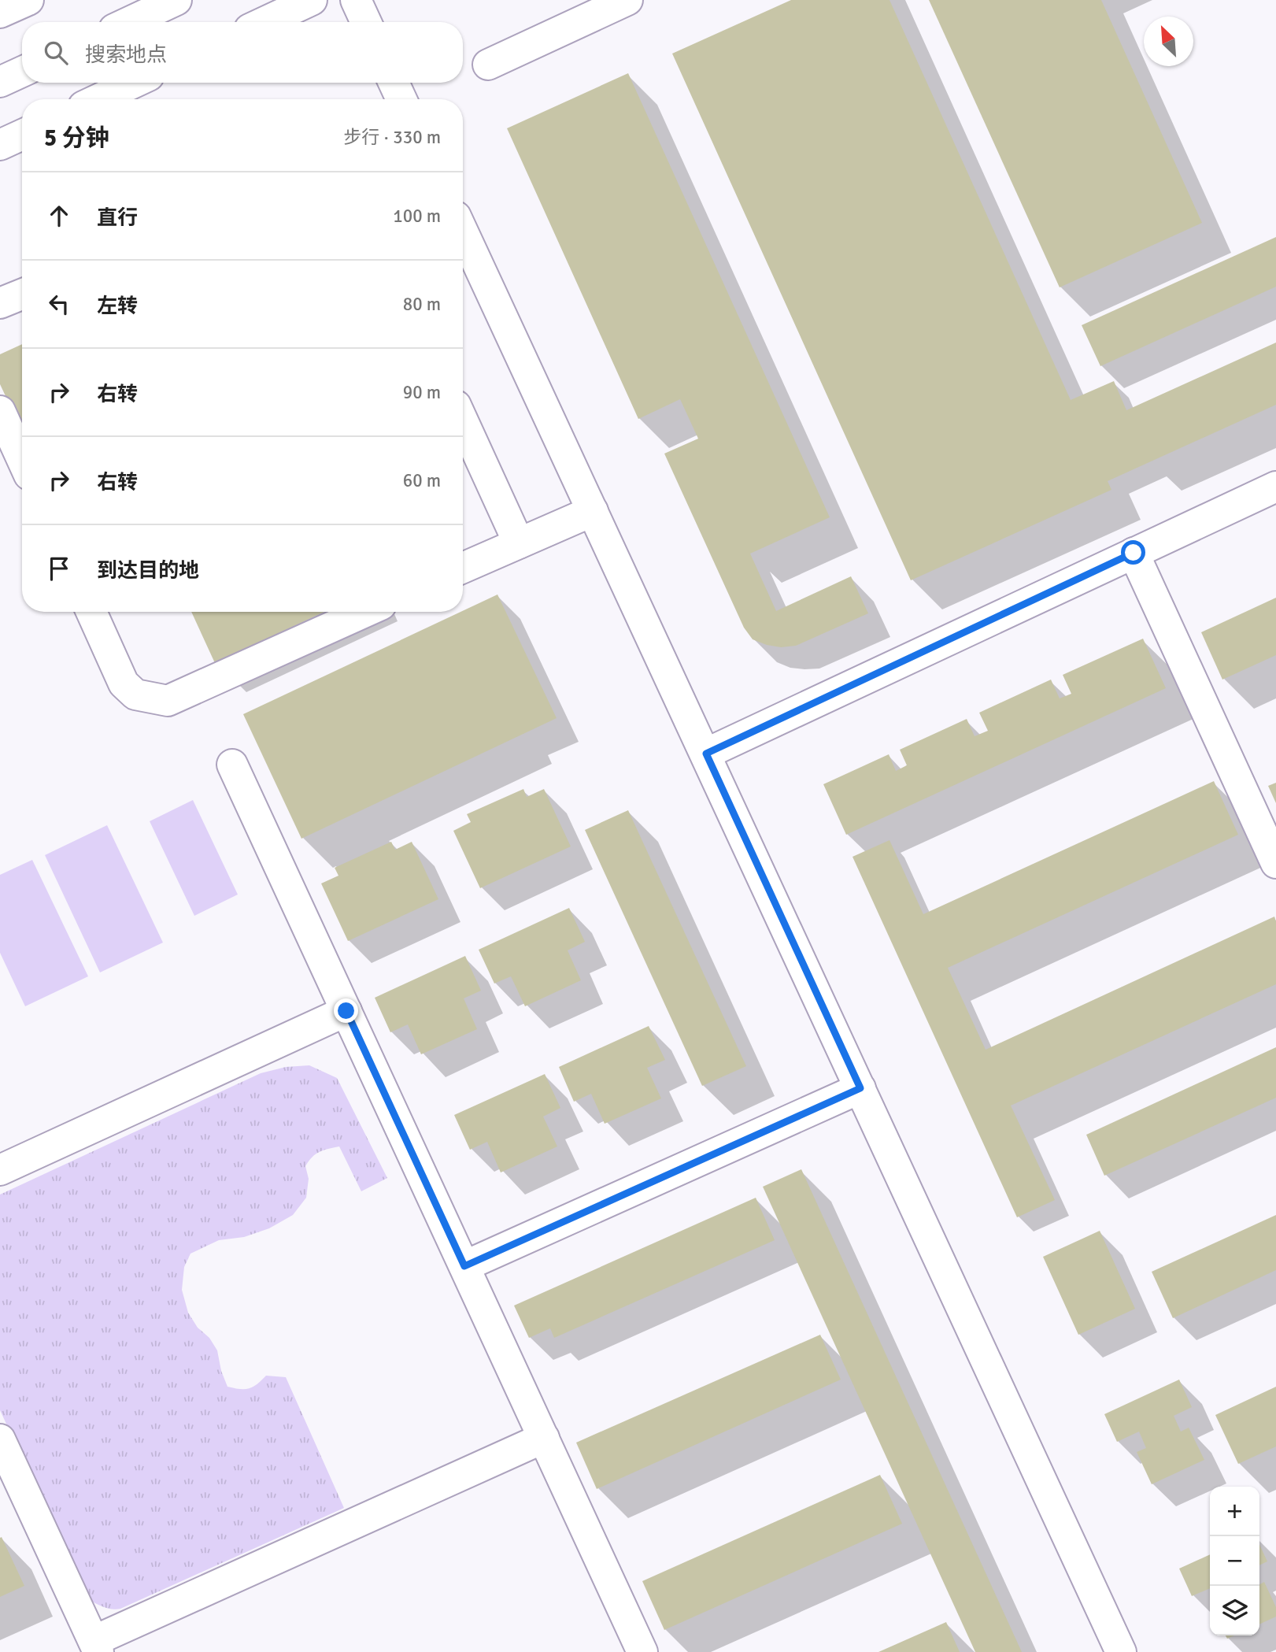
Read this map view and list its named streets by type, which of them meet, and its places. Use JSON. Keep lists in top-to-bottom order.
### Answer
{
  "north": "top left",
  "page": {
    "search": "搜索地点",
    "heading": ["5 分钟", "步行 · 330 m"],
    "list": [
      ["直行", "100 m"],
      ["左转", "80 m"],
      ["右转", "90 m"],
      ["右转", "60 m"],
      "到达目的地"
    ],
    "map_buttons": ["+", "−"]
  }
}
